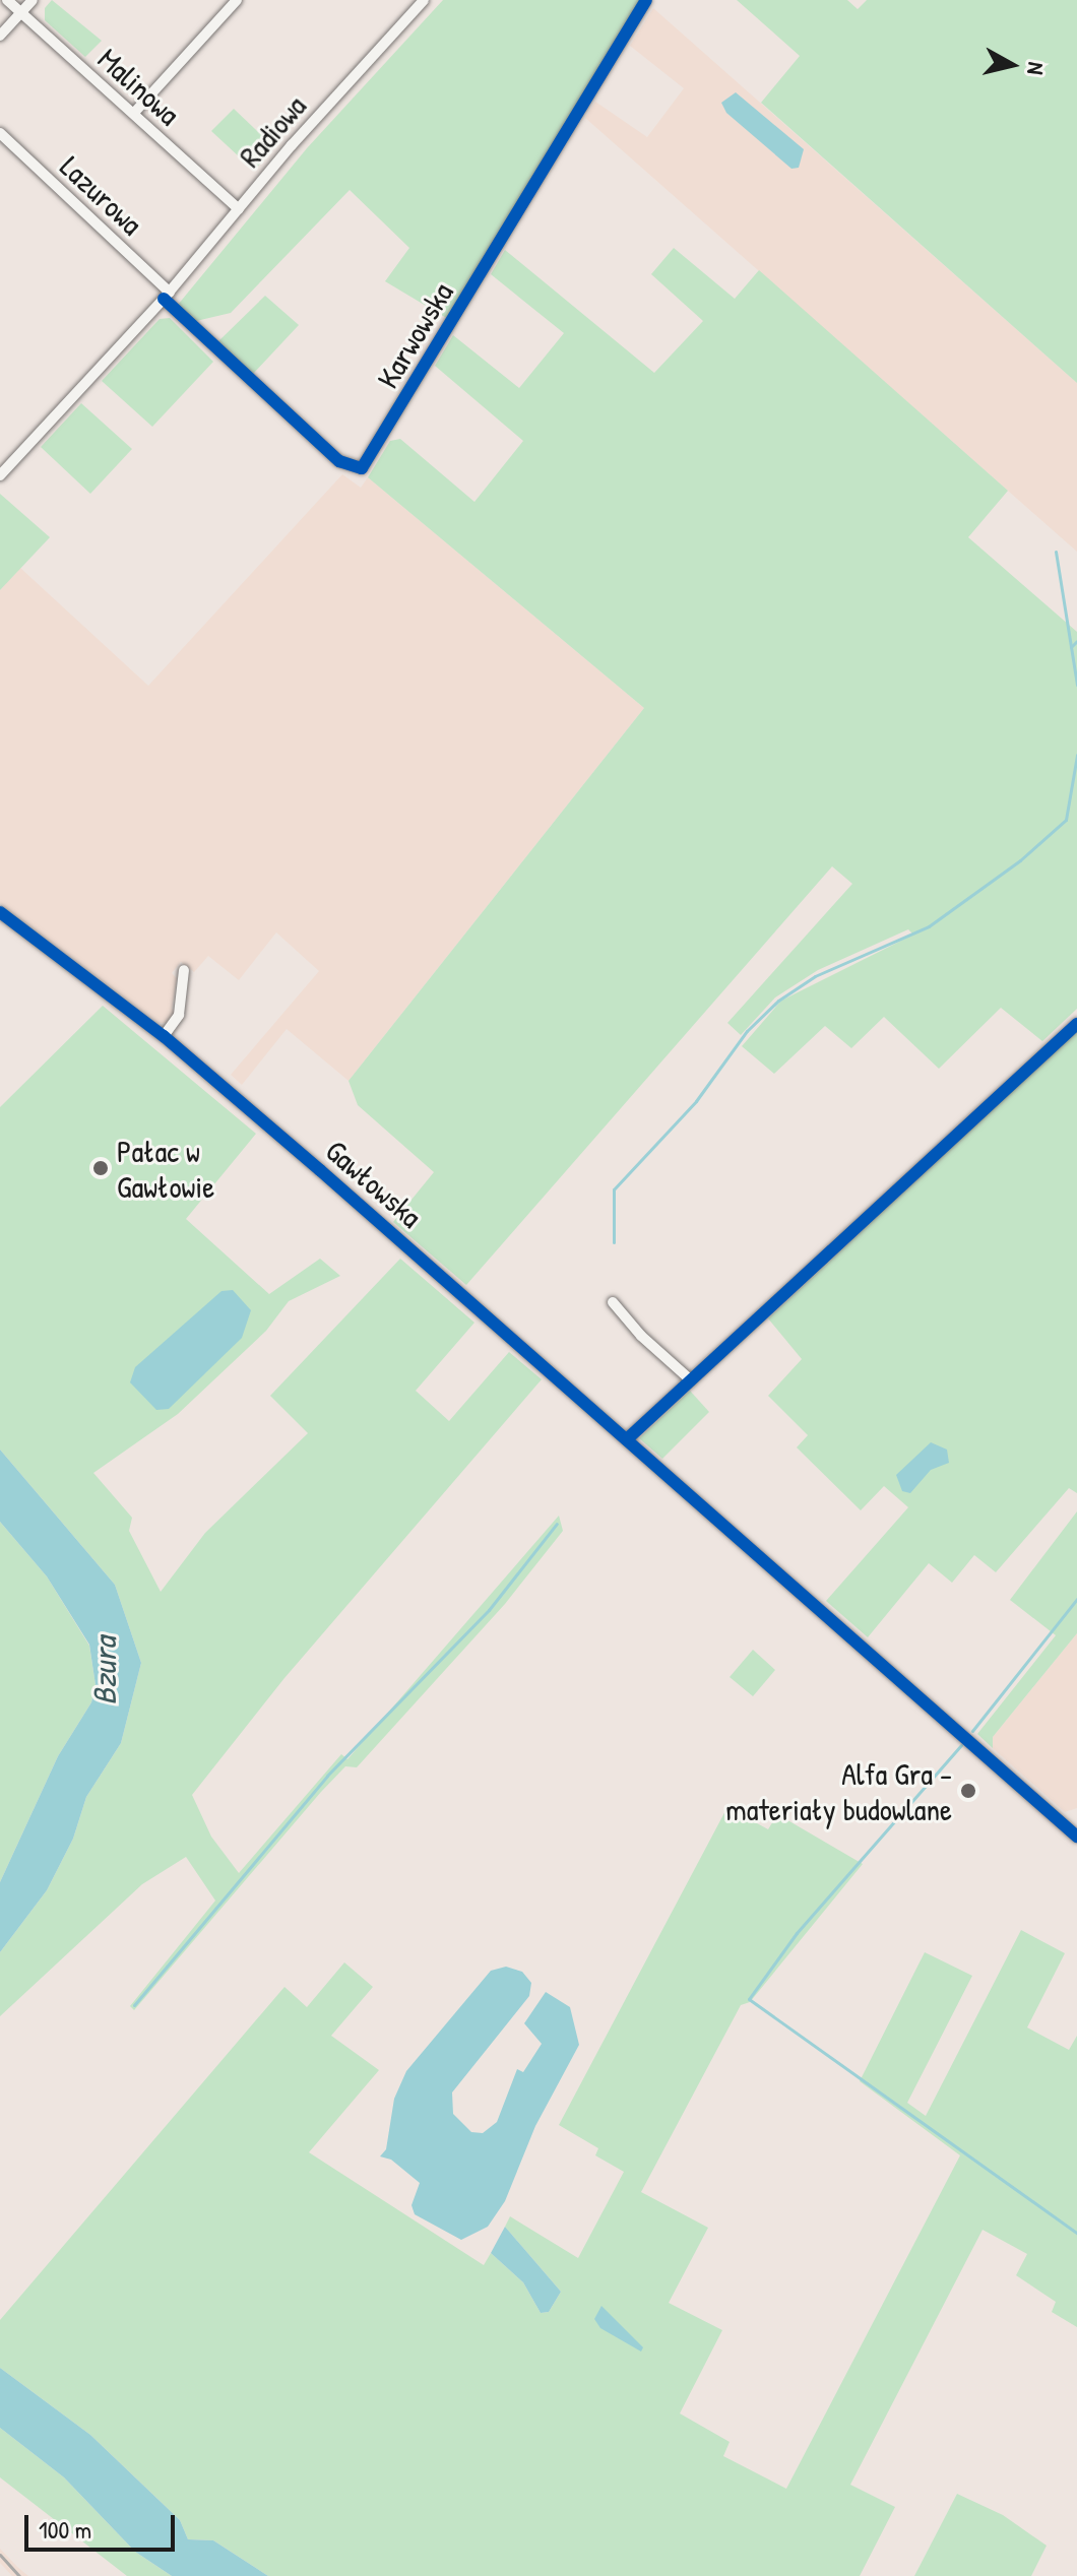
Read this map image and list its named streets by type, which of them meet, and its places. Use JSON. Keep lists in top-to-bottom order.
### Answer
{
  "streets": {
    "street": [
      "Malinowa",
      "Radiowa",
      "Lazurowa",
      "Karwowska",
      "Gawłowska"
    ]
  },
  "crossings": [
    ["Malinowa", "Radiowa"],
    ["Radiowa", "Lazurowa"],
    ["Radiowa", "Karwowska"],
    ["Lazurowa", "Karwowska"]
  ],
  "water": ["Bzura"],
  "places": ["Pałac w Gawłowie", "Alfa Gra - materiały budowlane"],
  "scale_bar": "100 m",
  "north": "right"
}
